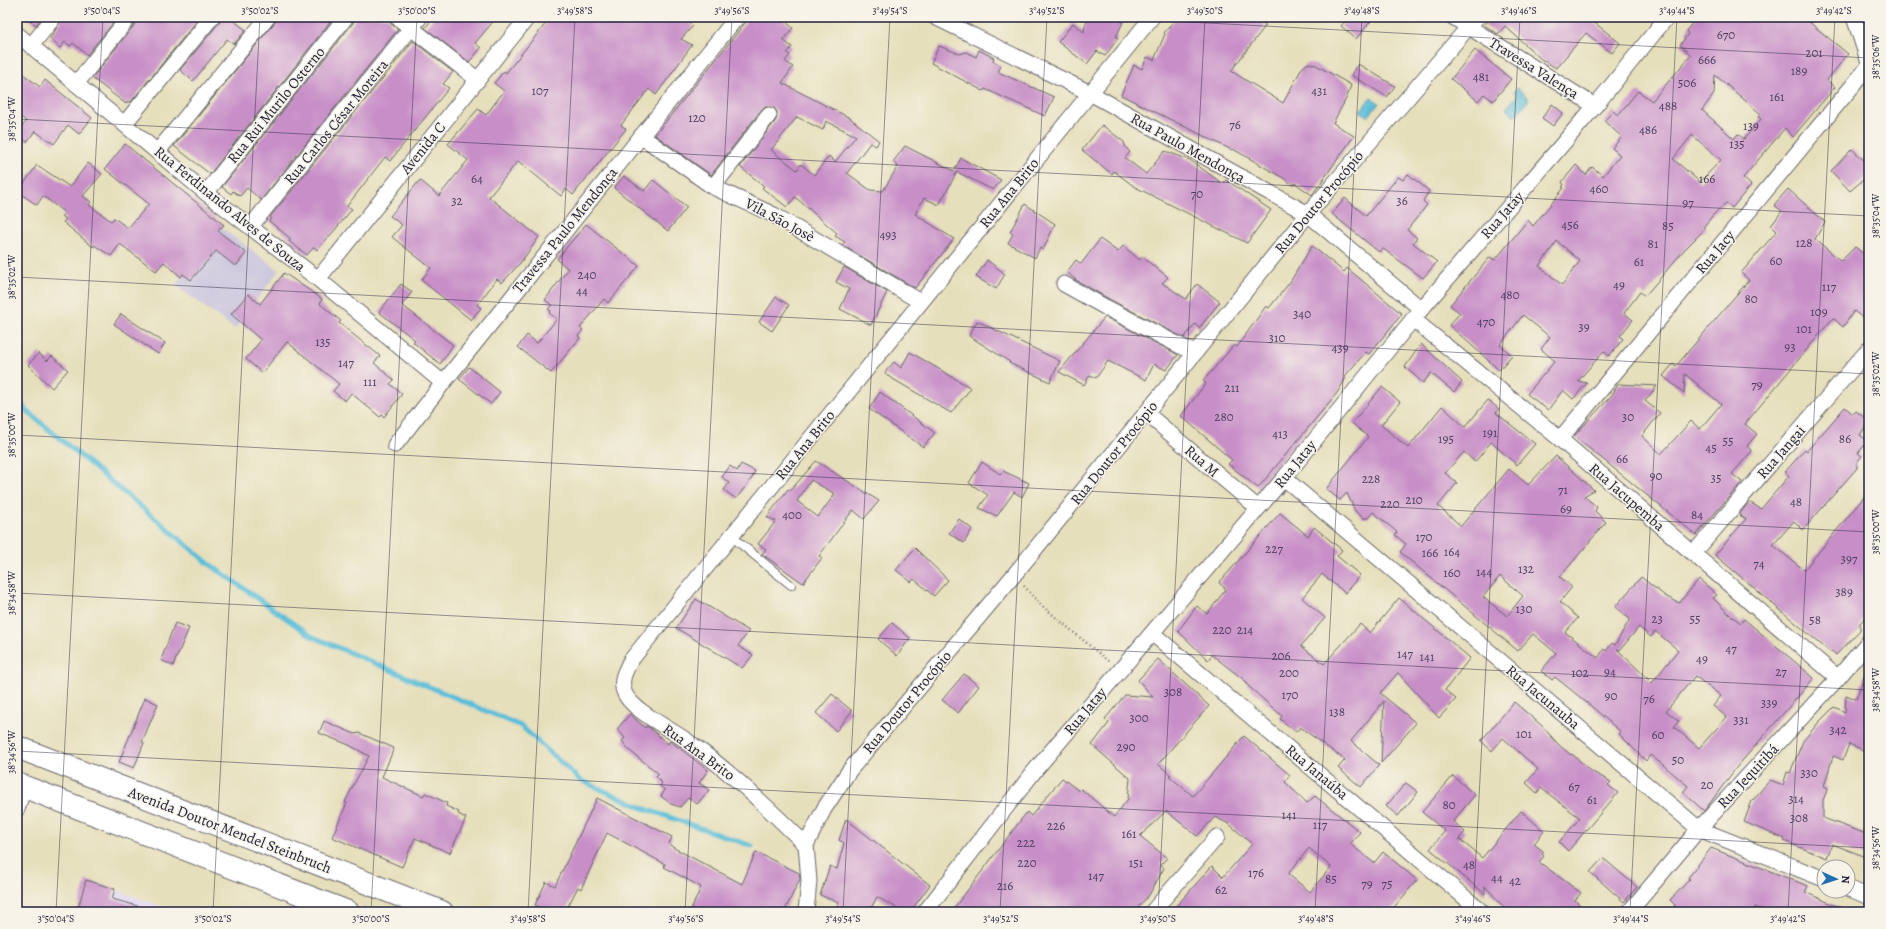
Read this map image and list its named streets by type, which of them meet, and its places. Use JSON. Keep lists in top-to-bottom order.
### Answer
{
  "streets": {
    "highway": ["Avenida Doutor Mendel Steinbruch"],
    "street": [
      "Travessa Valença",
      "Rua Rui Murilo Osterno",
      "Rua Carlos César Moreira",
      "Avenida C",
      "Rua Paulo Mendonça",
      "Rua Ana Brito",
      "Rua Doutor Procópio",
      "Rua Ferdinando Alves de Souza",
      "Rua Jatay",
      "Vila São Josè",
      "Travessa Paulo Mendonça",
      "Rua Jacy",
      "Rua Jangai",
      "Rua M",
      "Rua Jacupemba",
      "Rua Jacunauba",
      "Rua Janaúba",
      "Rua Jequitibá"
    ]
  },
  "crossings": [
    ["Travessa Valença", "Rua Doutor Procópio"],
    ["Travessa Valença", "Rua Jatay"],
    ["Rua Rui Murilo Osterno", "Rua Ferdinando Alves de Souza"],
    ["Rua Carlos César Moreira", "Rua Ferdinando Alves de Souza"],
    ["Avenida C", "Rua Ferdinando Alves de Souza"],
    ["Rua Paulo Mendonça", "Rua Ana Brito"],
    ["Rua Paulo Mendonça", "Rua Doutor Procópio"],
    ["Rua Paulo Mendonça", "Rua Jatay"],
    ["Rua Paulo Mendonça", "Rua Jacupemba"],
    ["Rua Ana Brito", "Rua Doutor Procópio"],
    ["Rua Ana Brito", "Vila São Josè"],
    ["Rua Doutor Procópio", "Rua M"],
    ["Rua Ferdinando Alves de Souza", "Travessa Paulo Mendonça"],
    ["Rua Jatay", "Rua M"],
    ["Rua Jatay", "Rua Jacupemba"],
    ["Rua Jatay", "Rua Jacunauba"],
    ["Rua Jatay", "Rua Janaúba"],
    ["Vila São Josè", "Travessa Paulo Mendonça"],
    ["Rua Jacy", "Rua Jacupemba"],
    ["Rua Jangai", "Rua Jacupemba"],
    ["Rua Jacupemba", "Rua Jequitibá"],
    ["Rua Jacunauba", "Rua Jequitibá"]
  ],
  "house_numbers": [
    "670",
    "201",
    "666",
    "189",
    "481",
    "506",
    "107",
    "431",
    "161",
    "488",
    "120",
    "76",
    "139",
    "486",
    "135",
    "64",
    "166",
    "460",
    "70",
    "32",
    "36",
    "97",
    "456",
    "85",
    "493",
    "128",
    "81",
    "60",
    "61",
    "240",
    "49",
    "117",
    "44",
    "480",
    "80",
    "109",
    "340",
    "470",
    "39",
    "101",
    "310",
    "135",
    "93",
    "439",
    "147",
    "111",
    "79",
    "211",
    "280",
    "30",
    "191",
    "413",
    "195",
    "86",
    "55",
    "45",
    "66",
    "90",
    "35",
    "228",
    "71",
    "210",
    "48",
    "220",
    "69",
    "400",
    "84",
    "170",
    "227",
    "164",
    "166",
    "397",
    "74",
    "132",
    "144",
    "160",
    "389",
    "130",
    "23",
    "55",
    "58",
    "220",
    "214",
    "47",
    "147",
    "206",
    "141",
    "49",
    "94",
    "27",
    "200",
    "102",
    "308",
    "170",
    "90",
    "76",
    "339",
    "138",
    "300",
    "331",
    "342",
    "101",
    "60",
    "290",
    "50",
    "330",
    "20",
    "67",
    "314",
    "61",
    "80",
    "141",
    "308",
    "117",
    "226",
    "161",
    "222",
    "220",
    "151",
    "48",
    "176",
    "147",
    "44",
    "85",
    "42",
    "79",
    "75",
    "216",
    "62"
  ],
  "north": "right",
  "coordinates": [
    "3°50'04\"S",
    "3°50'02\"S",
    "3°50'00\"S",
    "3°49'58\"S",
    "3°49'56\"S",
    "3°49'54\"S",
    "3°49'52\"S",
    "3°49'50\"S",
    "3°49'48\"S",
    "3°49'46\"S",
    "3°49'44\"S",
    "3°49'42\"S",
    "38°35'06\"W",
    "38°35'04\"W",
    "38°35'02\"W",
    "38°35'00\"W",
    "38°34'58\"W",
    "38°34'56\"W"
  ]
}
